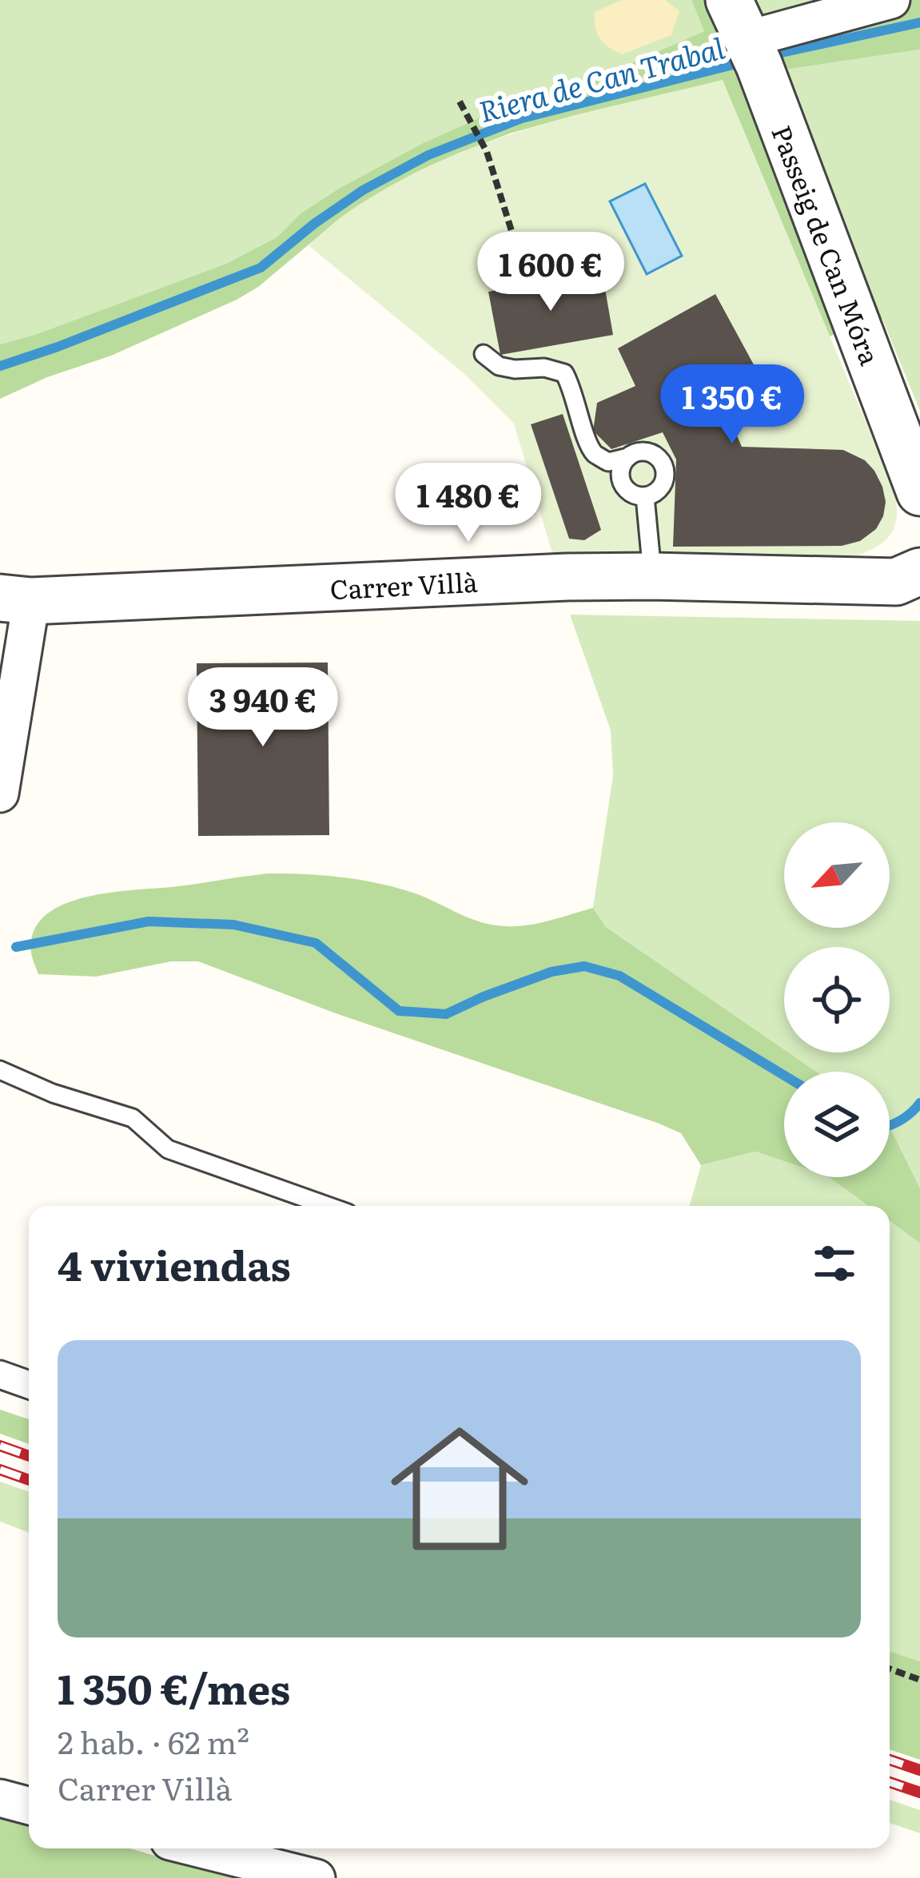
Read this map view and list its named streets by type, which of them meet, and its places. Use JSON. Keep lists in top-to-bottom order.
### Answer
{
  "streets": {
    "street": ["Passeig de Can Móra", "Carrer Villà"]
  },
  "water": ["Riera de Can Trabal"],
  "north": "bottom left",
  "page": {
    "price": [
      "1 600 €",
      "1 350 €",
      "1 480 €",
      "3 940 €"
    ],
    "heading": "4 viviendas",
    "list": [
      {
        "name": "1 350 €/mes",
        "note": "2 hab. · 62 m² · Carrer Villà"
      }
    ]
  }
}
